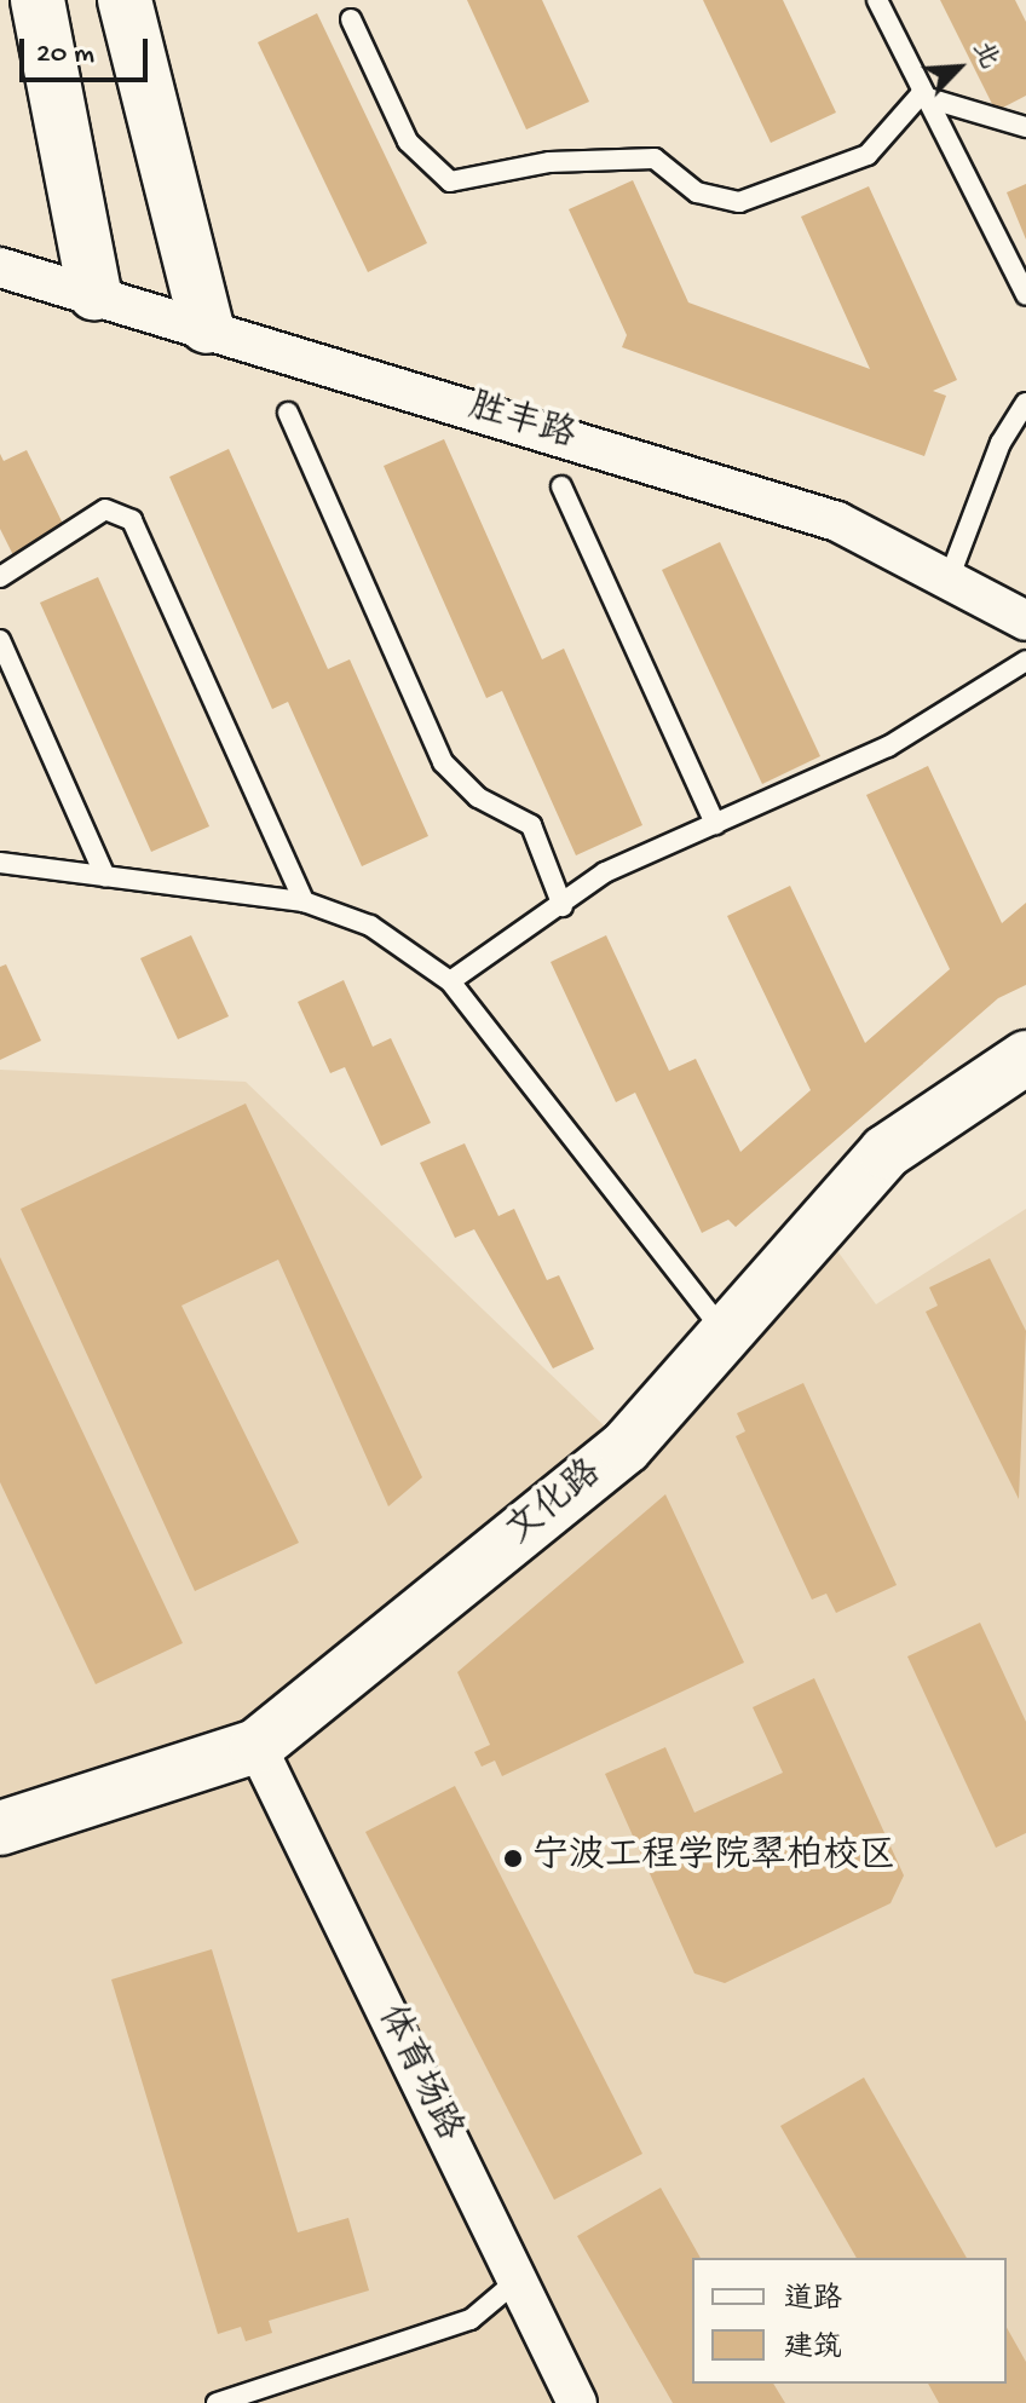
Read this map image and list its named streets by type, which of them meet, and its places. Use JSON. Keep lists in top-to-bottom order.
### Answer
{
  "streets": {
    "street": ["胜丰路", "文化路", "体育场路"]
  },
  "crossings": [
    ["文化路", "体育场路"]
  ],
  "places": ["宁波工程学院翠柏校区"],
  "legend": ["道路", "建筑"],
  "scale_bar": "20 m",
  "north": "top right"
}
